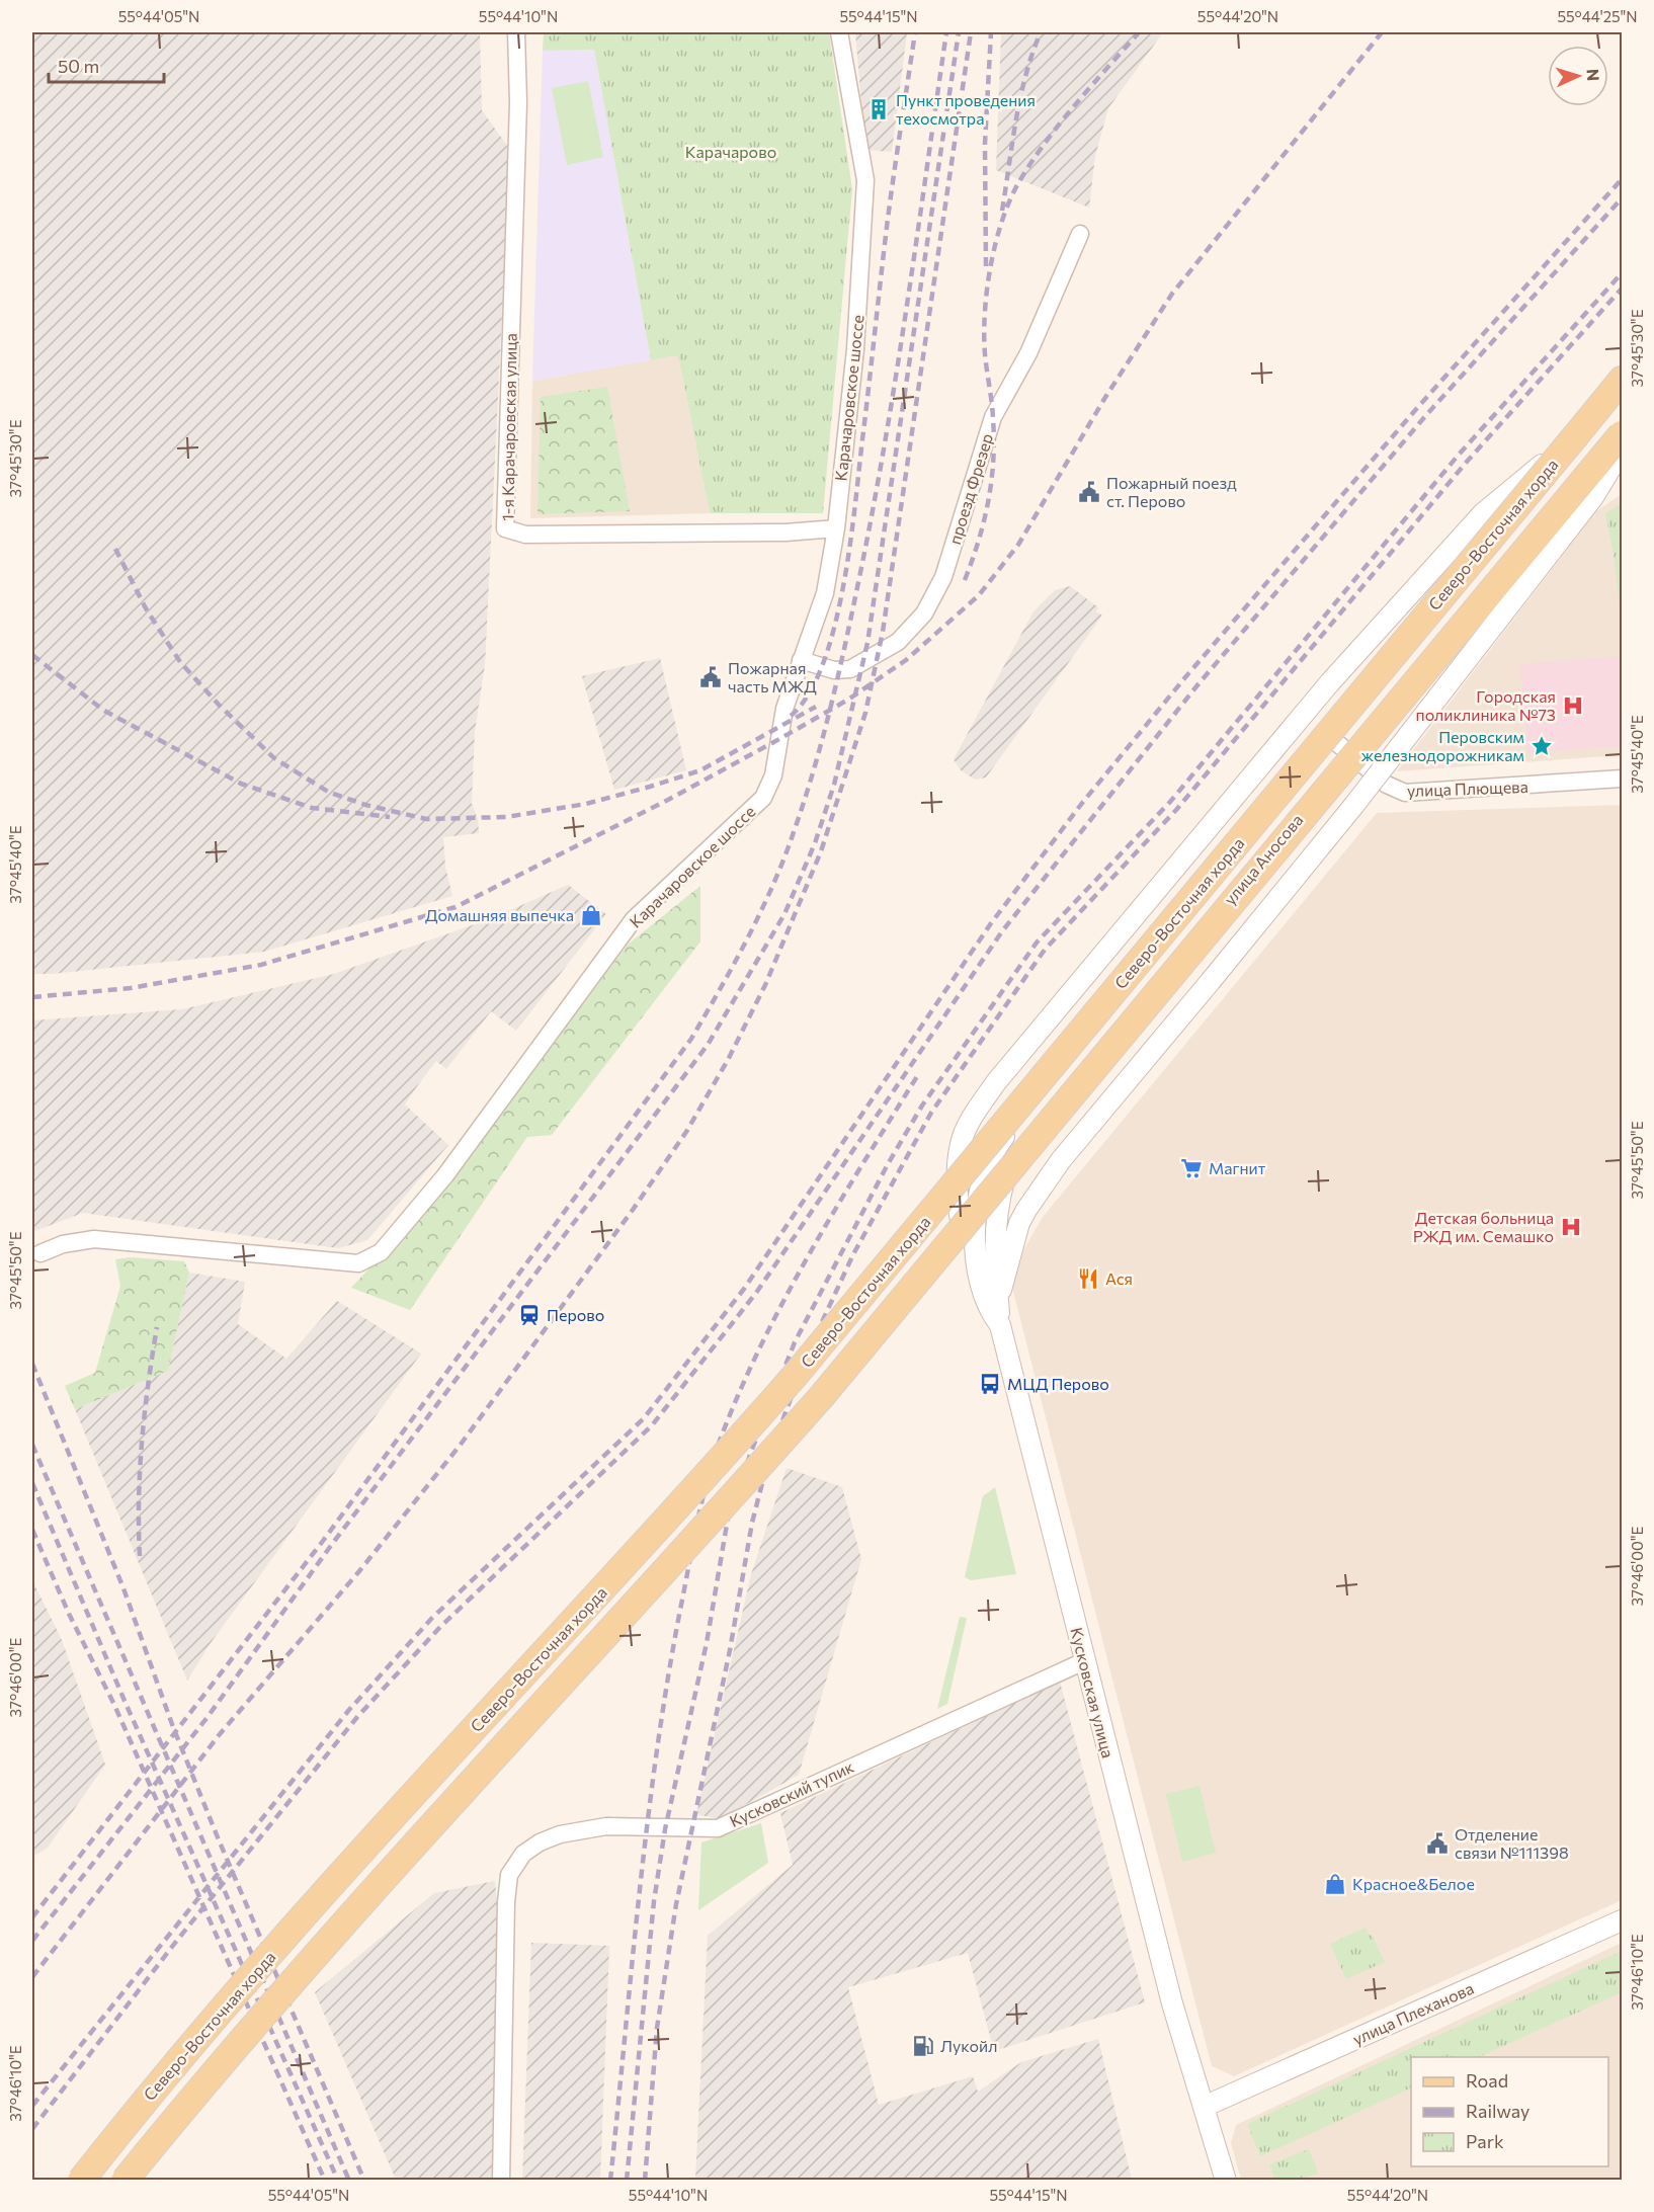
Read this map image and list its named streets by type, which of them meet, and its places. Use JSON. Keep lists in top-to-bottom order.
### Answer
{
  "streets": {
    "main road": ["Северо-Восточная хорда"],
    "street": [
      "Карачаровское шоссе",
      "1-я Карачаровская улица",
      "проезд Фрезер",
      "улица Плющева",
      "улица Аносова",
      "Кусковская улица",
      "Кусковский тупик",
      "улица Плеханова"
    ]
  },
  "crossings": [
    ["Карачаровское шоссе", "1-я Карачаровская улица"],
    ["Карачаровское шоссе", "проезд Фрезер"],
    ["Северо-Восточная хорда", "улица Аносова"],
    ["улица Плющева", "улица Аносова"],
    ["улица Аносова", "Кусковская улица"],
    ["Кусковская улица", "Кусковский тупик"],
    ["Кусковская улица", "улица Плеханова"]
  ],
  "parks": ["Карачарово"],
  "places": {
    "building": ["Пункт проведения техосмотра"],
    "public building": ["Пожарный поезд ст. Перово", "Пожарная часть МЖД", "Отделение связи №111398"],
    "hospital": ["Городская поликлиника №73", "Детская больница РЖД им. Семашко"],
    "place": ["Перовским железнодорожникам"],
    "shop": ["Домашняя выпечка", "Красное&Белое"],
    "supermarket": ["Магнит"],
    "restaurant": ["Ася"],
    "station": ["Перово"],
    "bus stop": ["МЦД Перово"],
    "fuel station": ["Лукойл"]
  },
  "legend": ["Road", "Railway", "Park"],
  "scale_bar": "50 m",
  "north": "right",
  "coordinates": [
    "55°44'05\"N",
    "55°44'10\"N",
    "55°44'15\"N",
    "55°44'20\"N",
    "55°44'25\"N",
    "37°45'30\"E",
    "37°45'40\"E",
    "37°45'50\"E",
    "37°46'00\"E",
    "37°46'10\"E"
  ]
}
